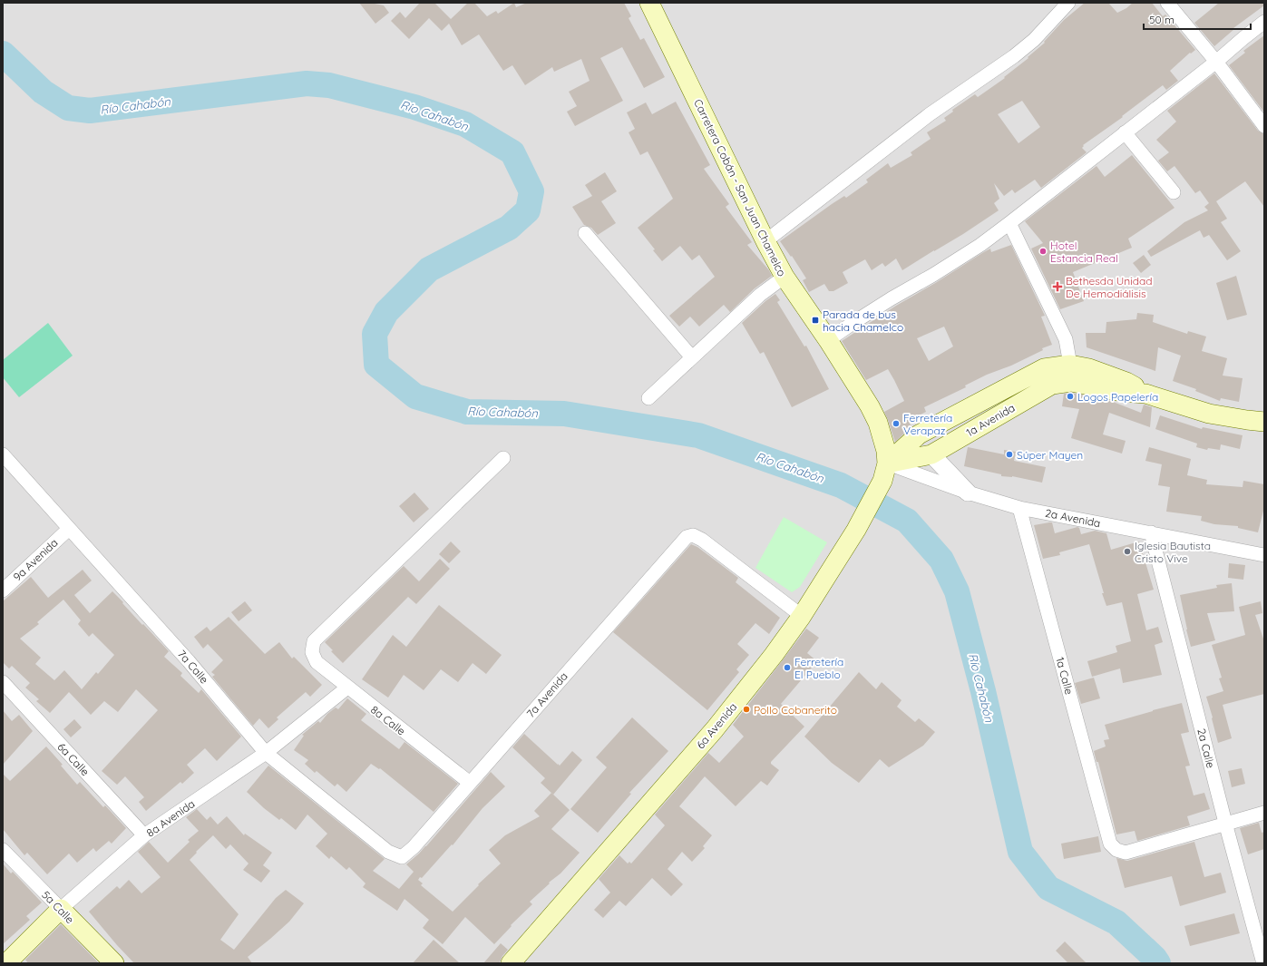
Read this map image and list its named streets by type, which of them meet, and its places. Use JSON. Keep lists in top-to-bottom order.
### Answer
{
  "streets": {
    "main road": [
      "Carretera Cobán - San Juan Chamelco",
      "1a Avenida",
      "6a Avenida",
      "8a Avenida",
      "5a Calle"
    ],
    "street": [
      "2a Avenida",
      "9a Avenida",
      "7a Calle",
      "1a Calle",
      "7a Avenida",
      "8a Calle",
      "2a Calle",
      "6a Calle"
    ]
  },
  "crossings": [
    ["Carretera Cobán - San Juan Chamelco", "1a Avenida"],
    ["Carretera Cobán - San Juan Chamelco", "2a Avenida"],
    ["Carretera Cobán - San Juan Chamelco", "6a Avenida"],
    ["1a Avenida", "2a Avenida"],
    ["1a Avenida", "6a Avenida"],
    ["2a Avenida", "1a Calle"],
    ["2a Avenida", "6a Avenida"],
    ["2a Avenida", "2a Calle"],
    ["9a Avenida", "7a Calle"],
    ["7a Calle", "7a Avenida"],
    ["7a Calle", "8a Avenida"],
    ["1a Calle", "2a Calle"],
    ["7a Avenida", "8a Calle"],
    ["7a Avenida", "6a Avenida"],
    ["8a Calle", "8a Avenida"],
    ["6a Calle", "8a Avenida"],
    ["8a Avenida", "5a Calle"]
  ],
  "water": ["Río Cahabón"],
  "places": {
    "other": [
      "Hotel Estancia Real",
      "Logos Papelería",
      "Ferretería Verapaz",
      "Súper Mayen",
      "Iglesia Bautista Cristo Vive",
      "Ferretería El Pueblo",
      "Pollo Cobanerito"
    ],
    "health": ["Bethesda Unidad De Hemodiálisis"],
    "transit": ["Parada de bus hacia Chamelco"]
  },
  "scale_bar": "50 m"
}
